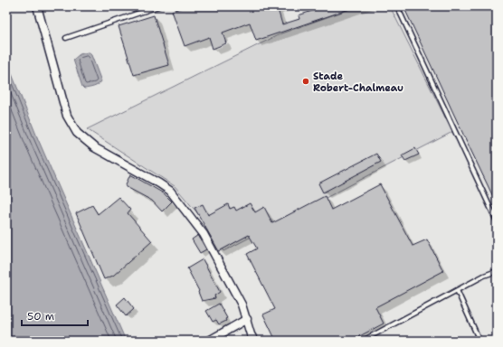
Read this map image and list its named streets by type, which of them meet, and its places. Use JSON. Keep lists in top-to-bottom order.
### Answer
{
  "places": ["Stade Robert-Chalmeau"],
  "scale_bar": "50 m"
}
